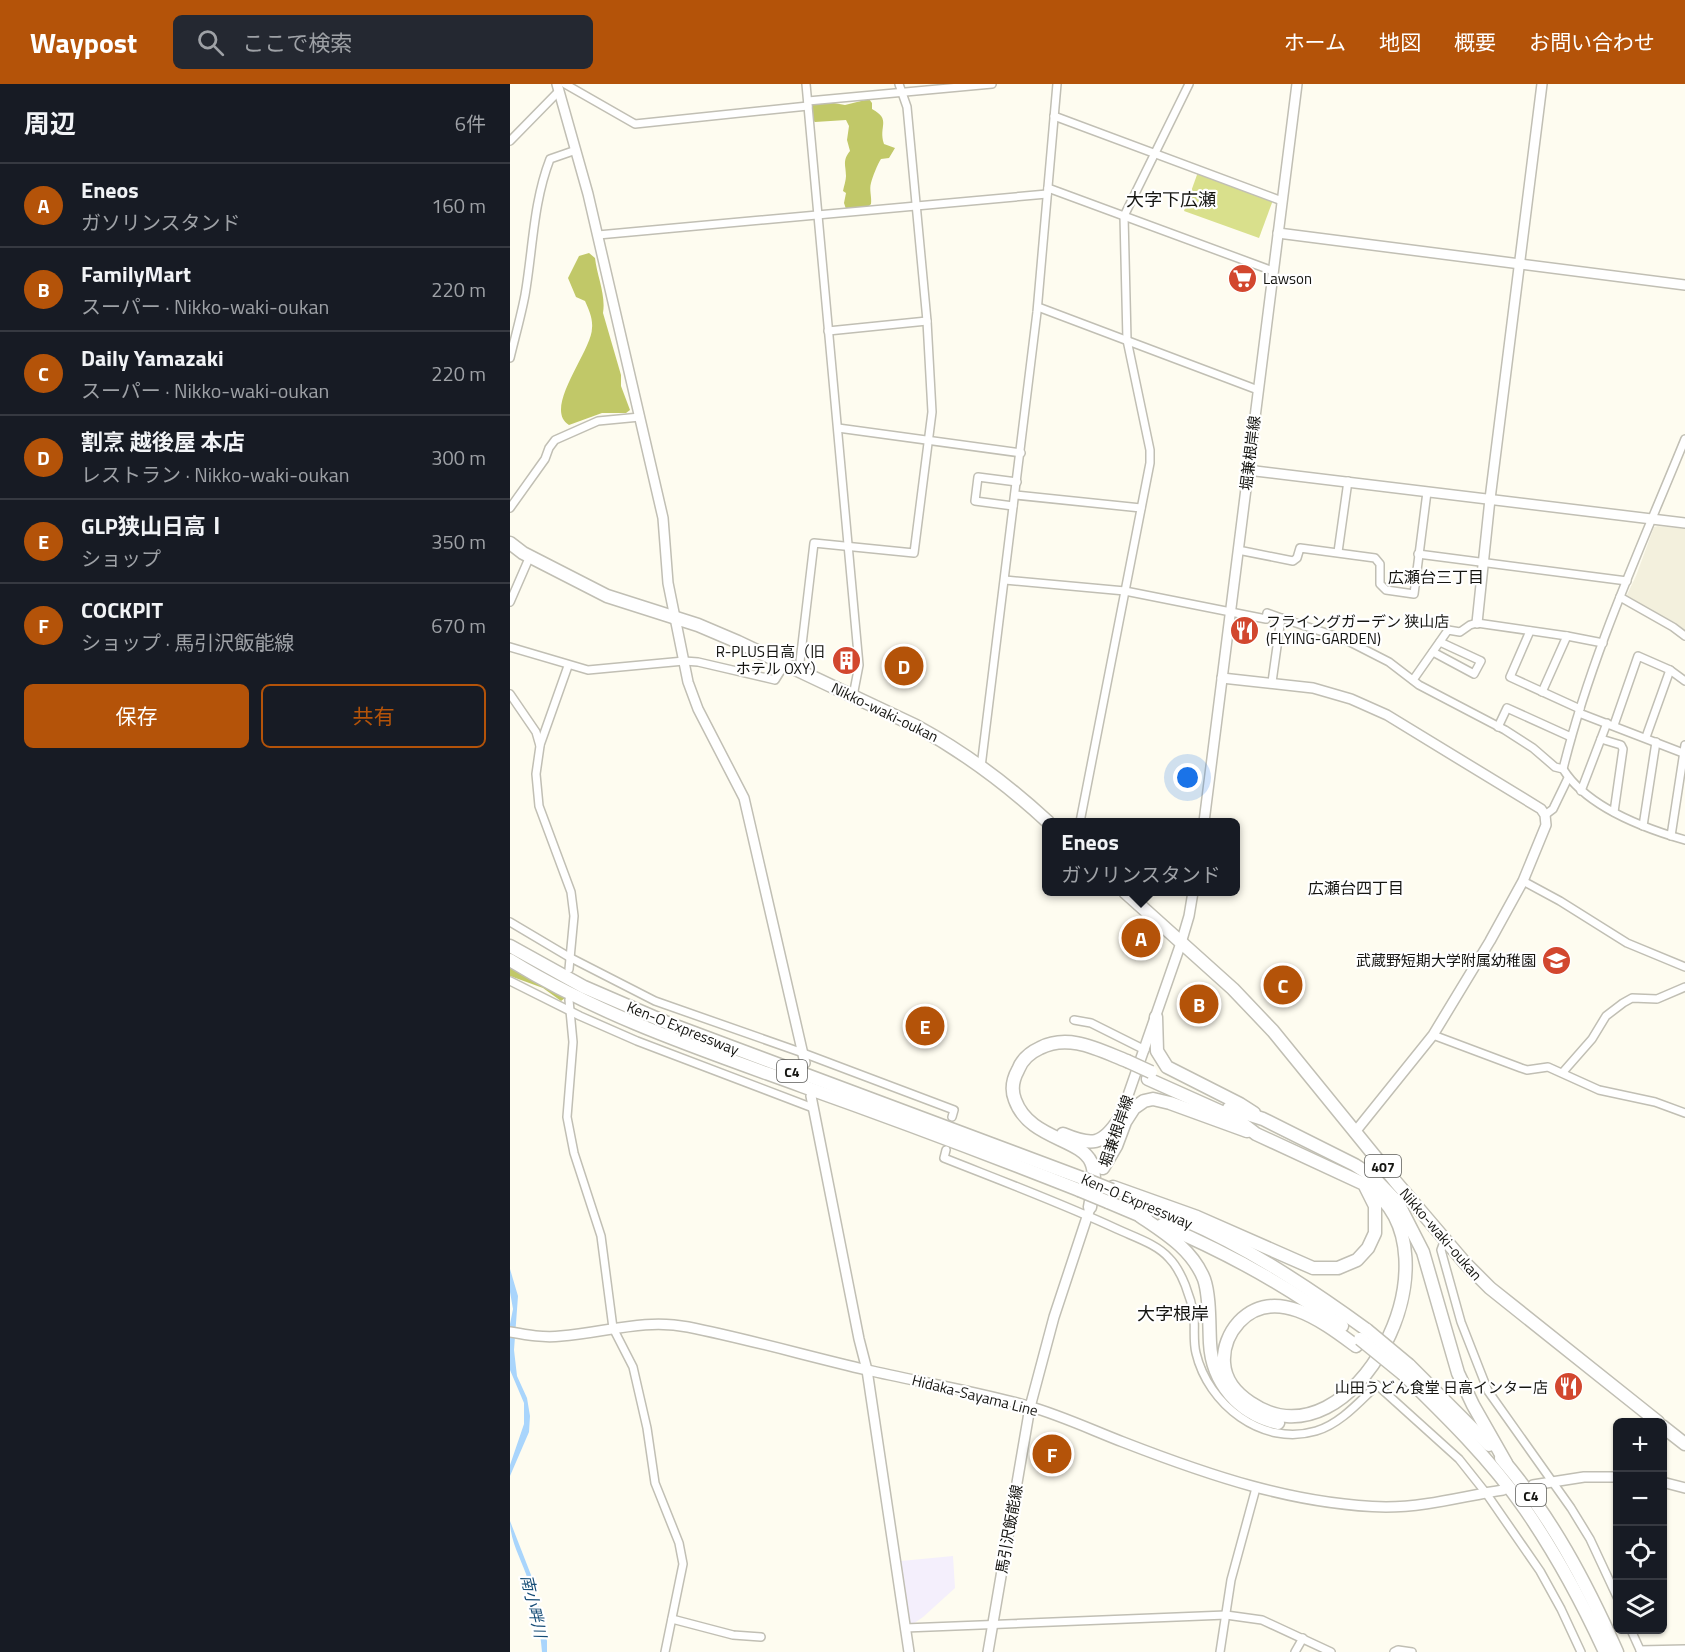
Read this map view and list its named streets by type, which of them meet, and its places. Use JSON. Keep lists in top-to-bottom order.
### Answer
{
  "streets": {
    "highway": [
      "Nikko-waki-oukan",
      "Ken-O Expressway",
      "C4",
      "407"
    ],
    "street": ["堀兼根岸線", "Hidaka-Sayama Line", "馬引沢飯能線"]
  },
  "crossings": [
    ["堀兼根岸線", "Nikko-waki-oukan"],
    ["堀兼根岸線", "Hidaka-Sayama Line"],
    ["堀兼根岸線", "馬引沢飯能線"],
    ["Hidaka-Sayama Line", "馬引沢飯能線"]
  ],
  "districts": [
    "大字下広瀬",
    "広瀬台三丁目",
    "広瀬台四丁目",
    "大字根岸"
  ],
  "water": ["南小畔川"],
  "places": {
    "supermarket": ["Lawson"],
    "restaurant": ["フライングガーデン 狭山店 (FLYING-GARDEN)", "山田うどん食堂 日高インター店"],
    "building": ["R-PLUS日高（旧 ホテル OXY）"],
    "school or university": ["武蔵野短期大学附属幼稚園"]
  },
  "page": {
    "header": "Waypost",
    "search": "ここで検索",
    "nav": [
      "ホーム",
      "地図",
      "概要",
      "お問い合わせ"
    ],
    "heading": ["周辺", "6件"],
    "list": [
      {
        "mark": "A",
        "name": "Eneos",
        "note": "ガソリンスタンド",
        "value": "160 m"
      },
      {
        "mark": "B",
        "name": "FamilyMart",
        "note": "スーパー · Nikko-waki-oukan",
        "value": "220 m"
      },
      {
        "mark": "C",
        "name": "Daily Yamazaki",
        "note": "スーパー · Nikko-waki-oukan",
        "value": "220 m"
      },
      {
        "mark": "D",
        "name": "割烹 越後屋 本店",
        "note": "レストラン · Nikko-waki-oukan",
        "value": "300 m"
      },
      {
        "mark": "E",
        "name": "GLP狭山日高Ⅰ",
        "note": "ショップ",
        "value": "350 m"
      },
      {
        "mark": "F",
        "name": "COCKPIT",
        "note": "ショップ · 馬引沢飯能線",
        "value": "670 m"
      }
    ],
    "pins": [
      "D",
      "A",
      "C",
      "B",
      "E",
      "F"
    ],
    "buttons": ["保存", "共有"],
    "popup": ["Eneos", "ガソリンスタンド"],
    "map_buttons": ["+", "−"]
  }
}
